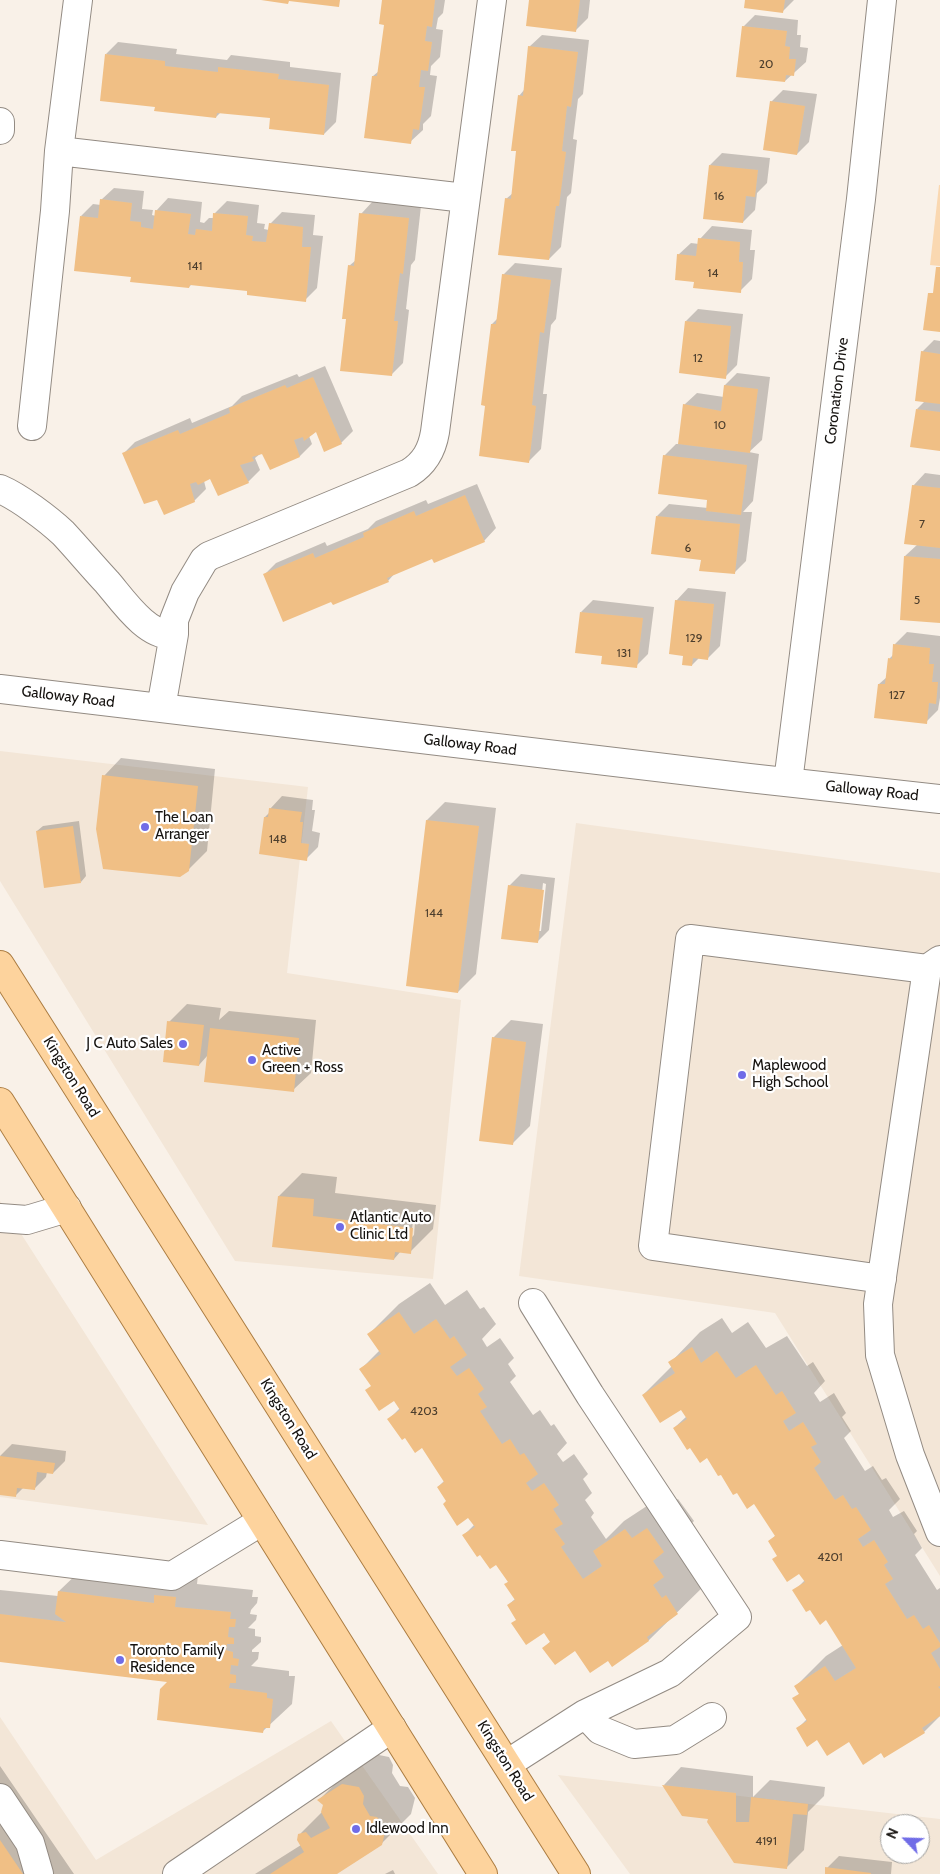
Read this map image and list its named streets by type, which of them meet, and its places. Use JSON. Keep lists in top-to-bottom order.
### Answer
{
  "streets": {
    "main road": ["Kingston Road"],
    "street": ["Coronation Drive", "Galloway Road"]
  },
  "crossings": [
    ["Coronation Drive", "Galloway Road"]
  ],
  "places": [
    "The Loan Arranger",
    "J C Auto Sales",
    "Active Green + Ross",
    "Maplewood High School",
    "Atlantic Auto Clinic Ltd",
    "Toronto Family Residence",
    "Idlewood Inn"
  ],
  "house_numbers": [
    "20",
    "16",
    "141",
    "14",
    "12",
    "10",
    "7",
    "6",
    "5",
    "129",
    "131",
    "127",
    "148",
    "144",
    "4203",
    "4201",
    "4191"
  ],
  "north": "top left"
}
